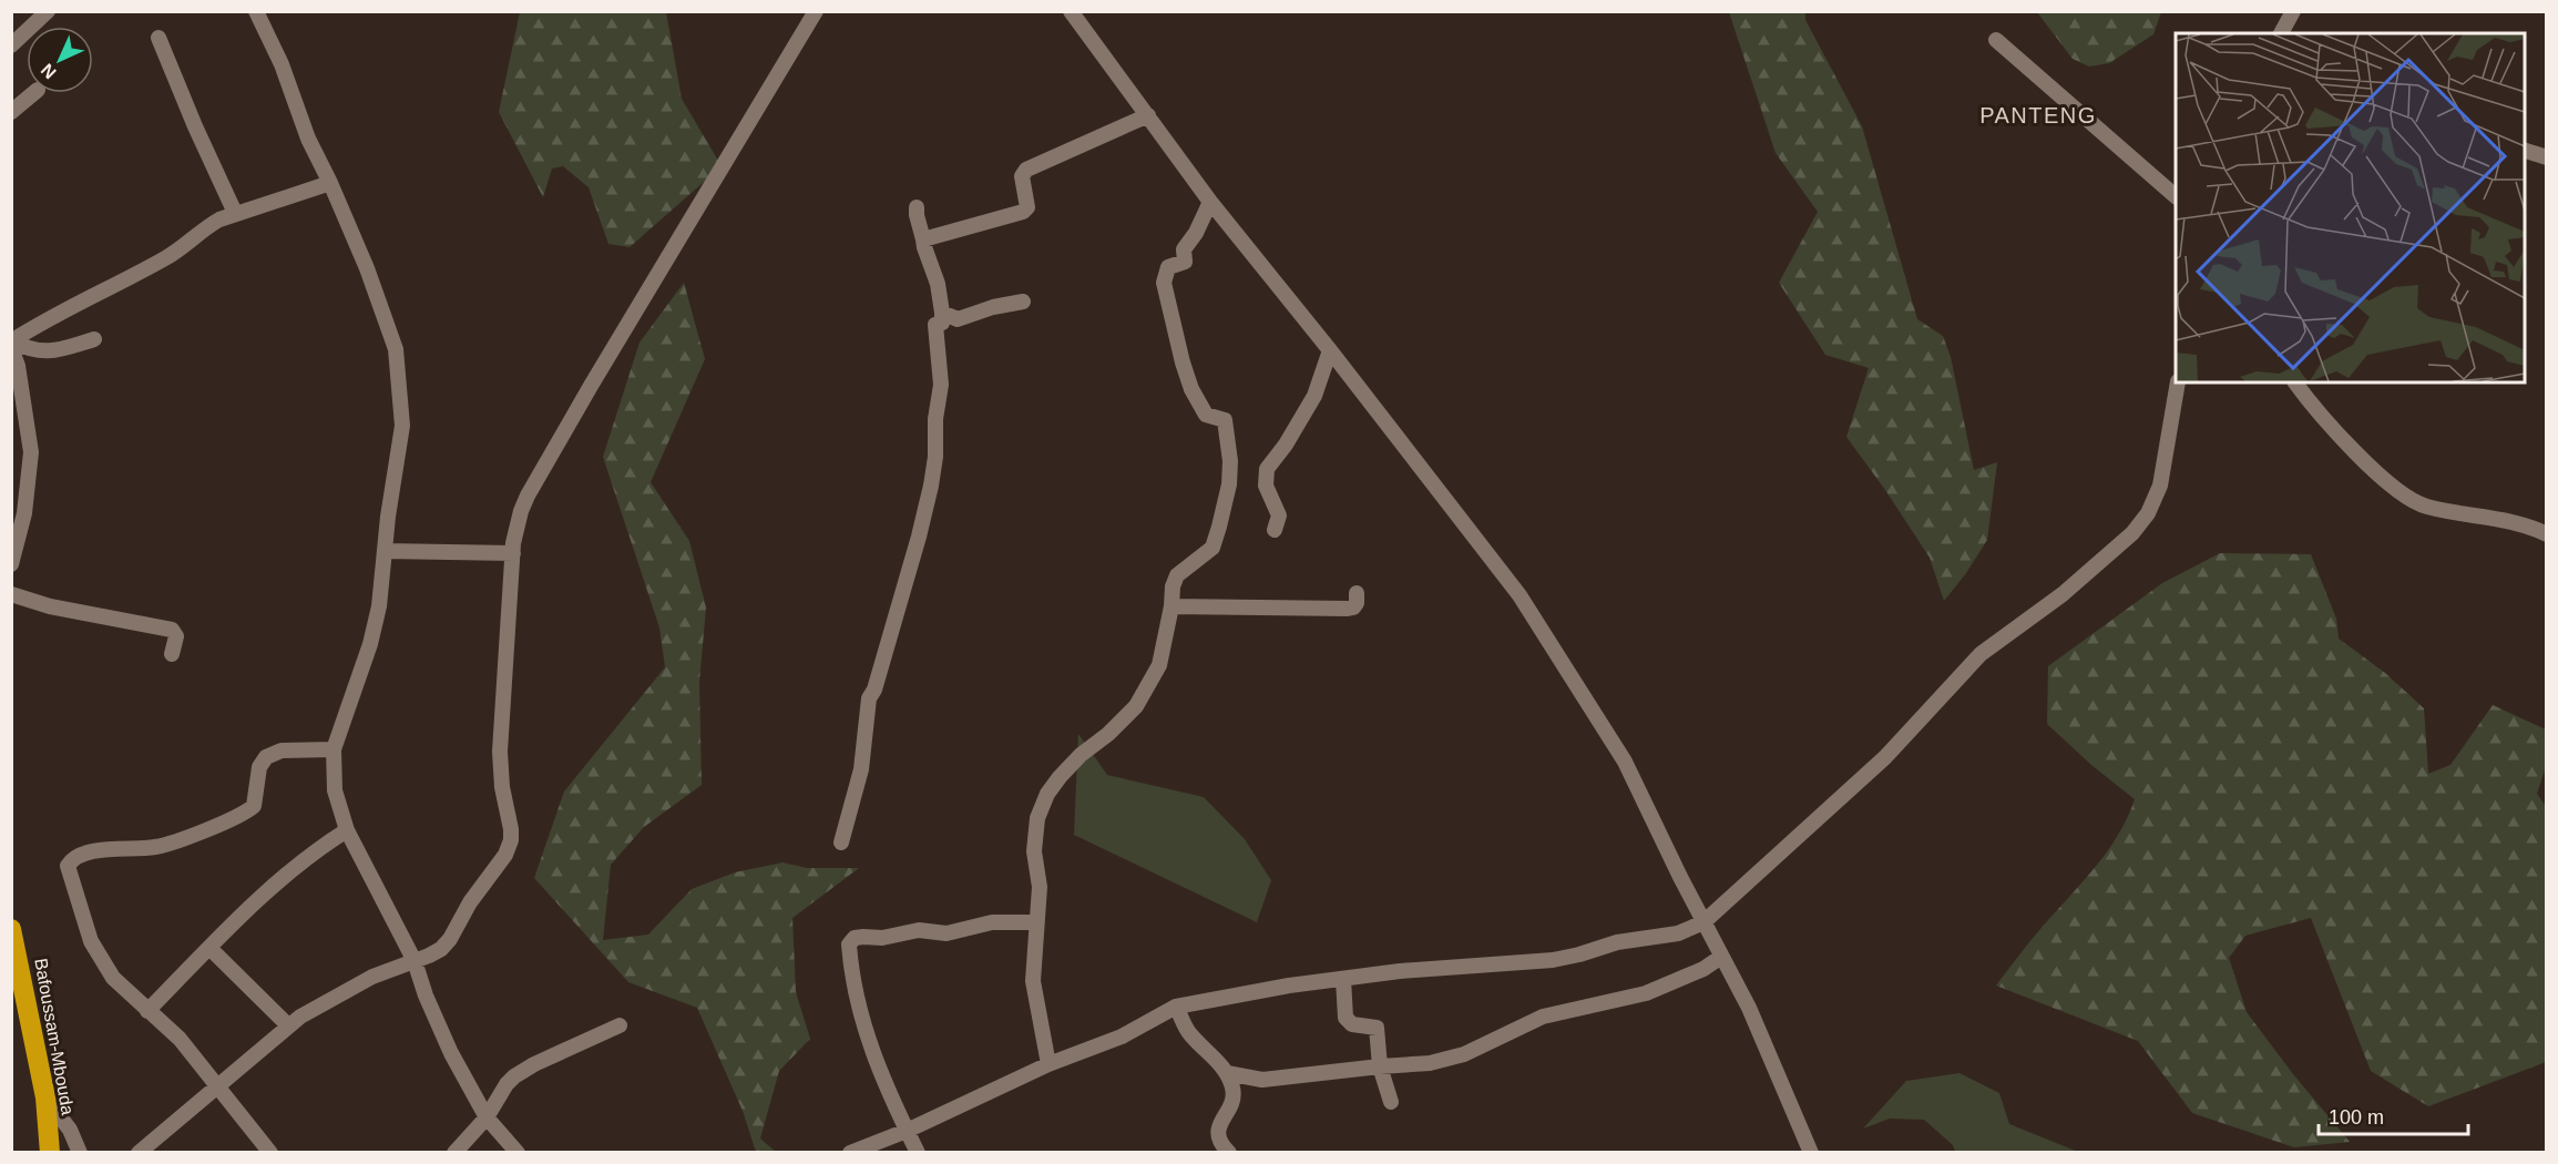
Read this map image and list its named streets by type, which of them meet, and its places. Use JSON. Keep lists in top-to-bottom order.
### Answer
{
  "streets": {
    "highway": ["Bafoussam-Mbouda"]
  },
  "districts": ["PANTENG"],
  "scale_bar": "100 m",
  "north": "bottom left"
}
